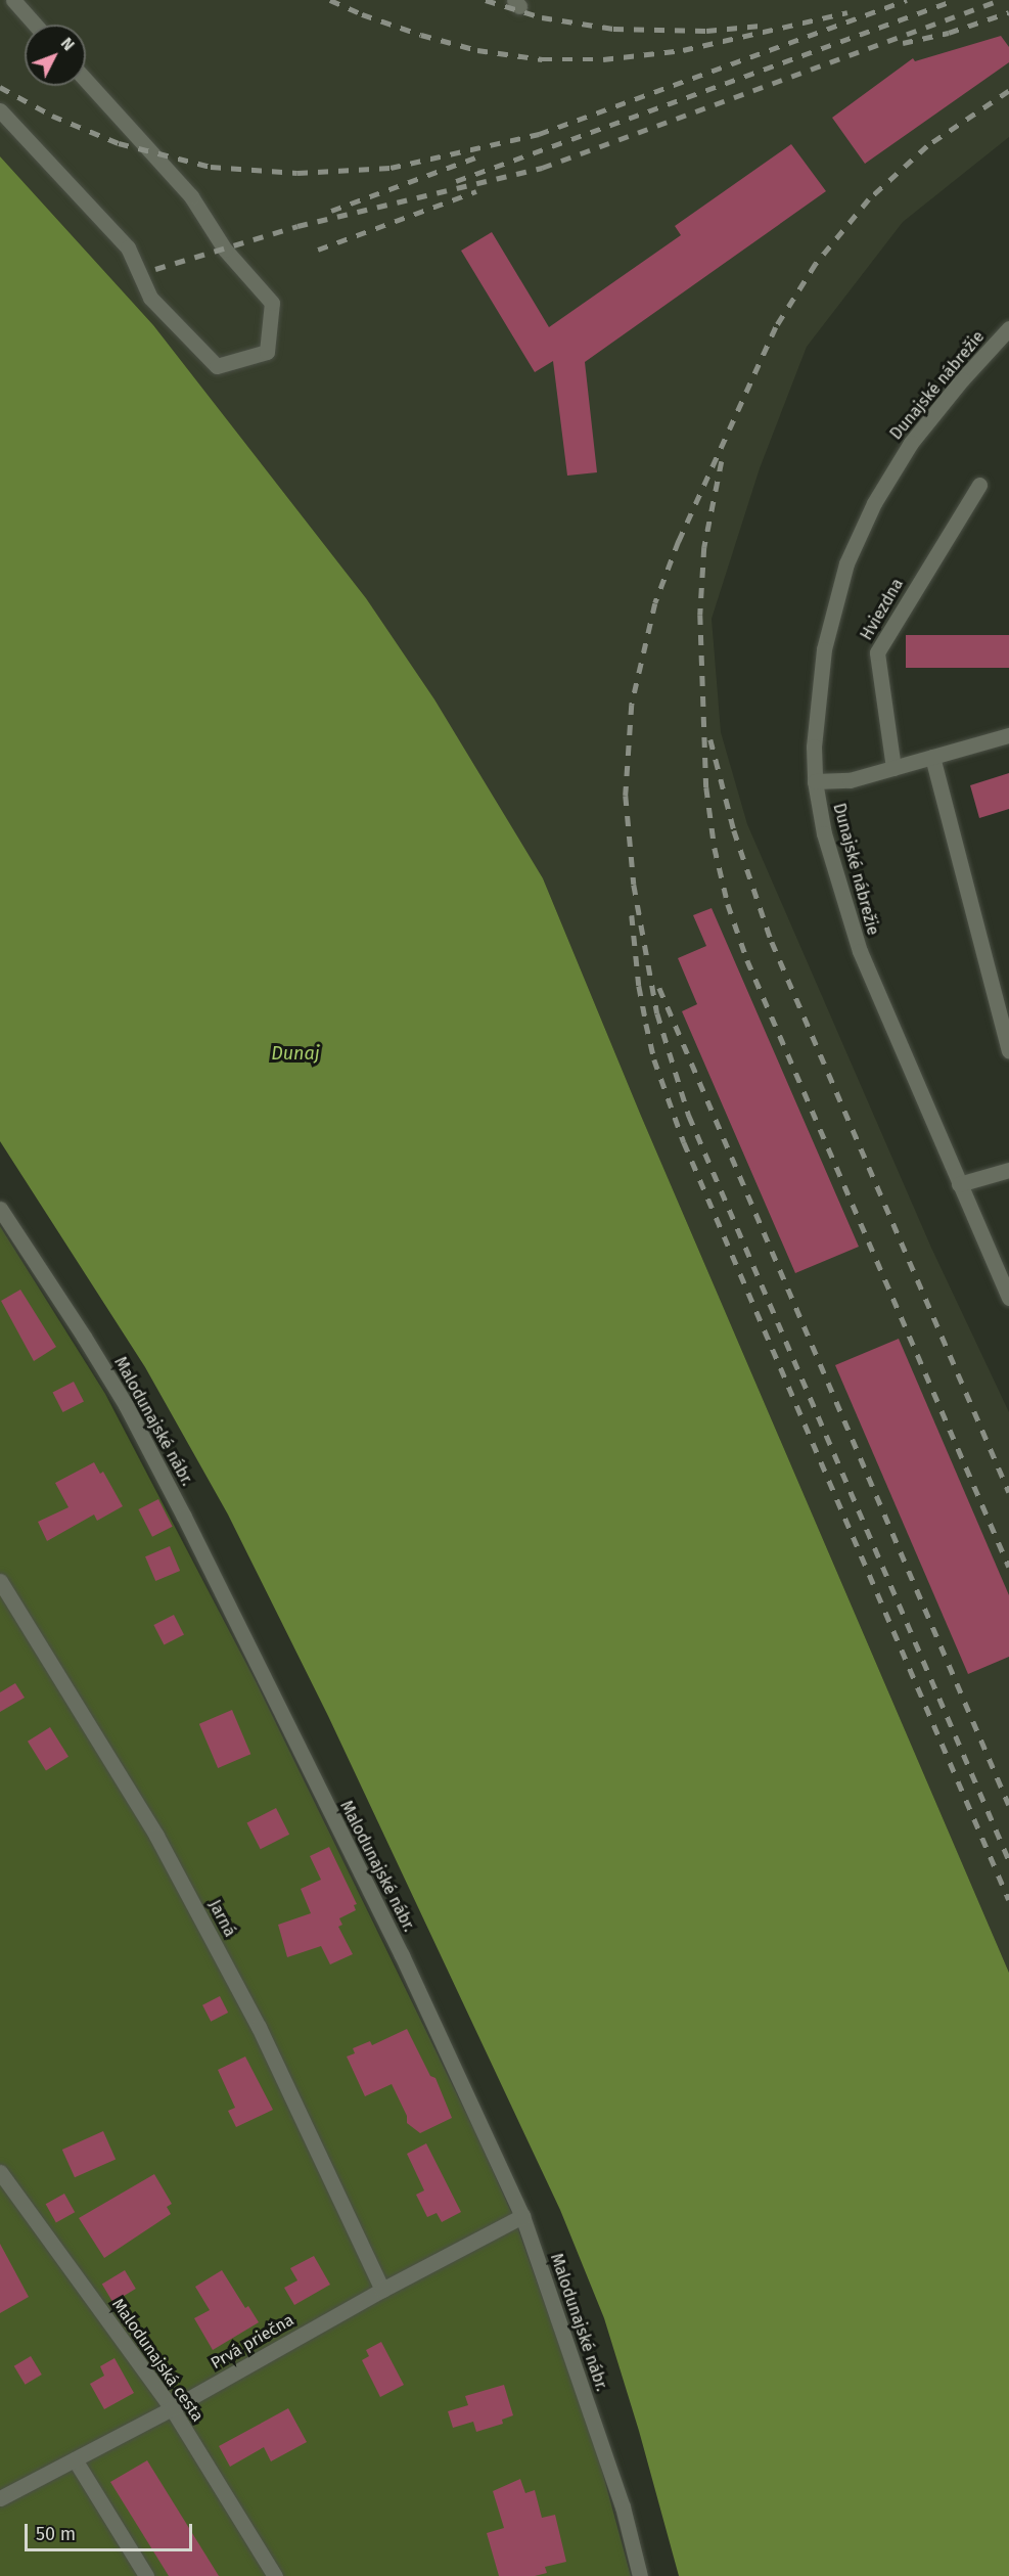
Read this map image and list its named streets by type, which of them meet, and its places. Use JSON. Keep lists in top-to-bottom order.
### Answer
{
  "streets": {
    "street": [
      "Dunajské nábrežie",
      "Hviezdna",
      "Malodunajské nábr.",
      "Jarná",
      "Prvá priečna",
      "Malodunajská cesta"
    ]
  },
  "crossings": [
    ["Malodunajské nábr.", "Prvá priečna"],
    ["Jarná", "Prvá priečna"],
    ["Prvá priečna", "Malodunajská cesta"]
  ],
  "water": ["Dunaj"],
  "scale_bar": "50 m",
  "north": "top right"
}
